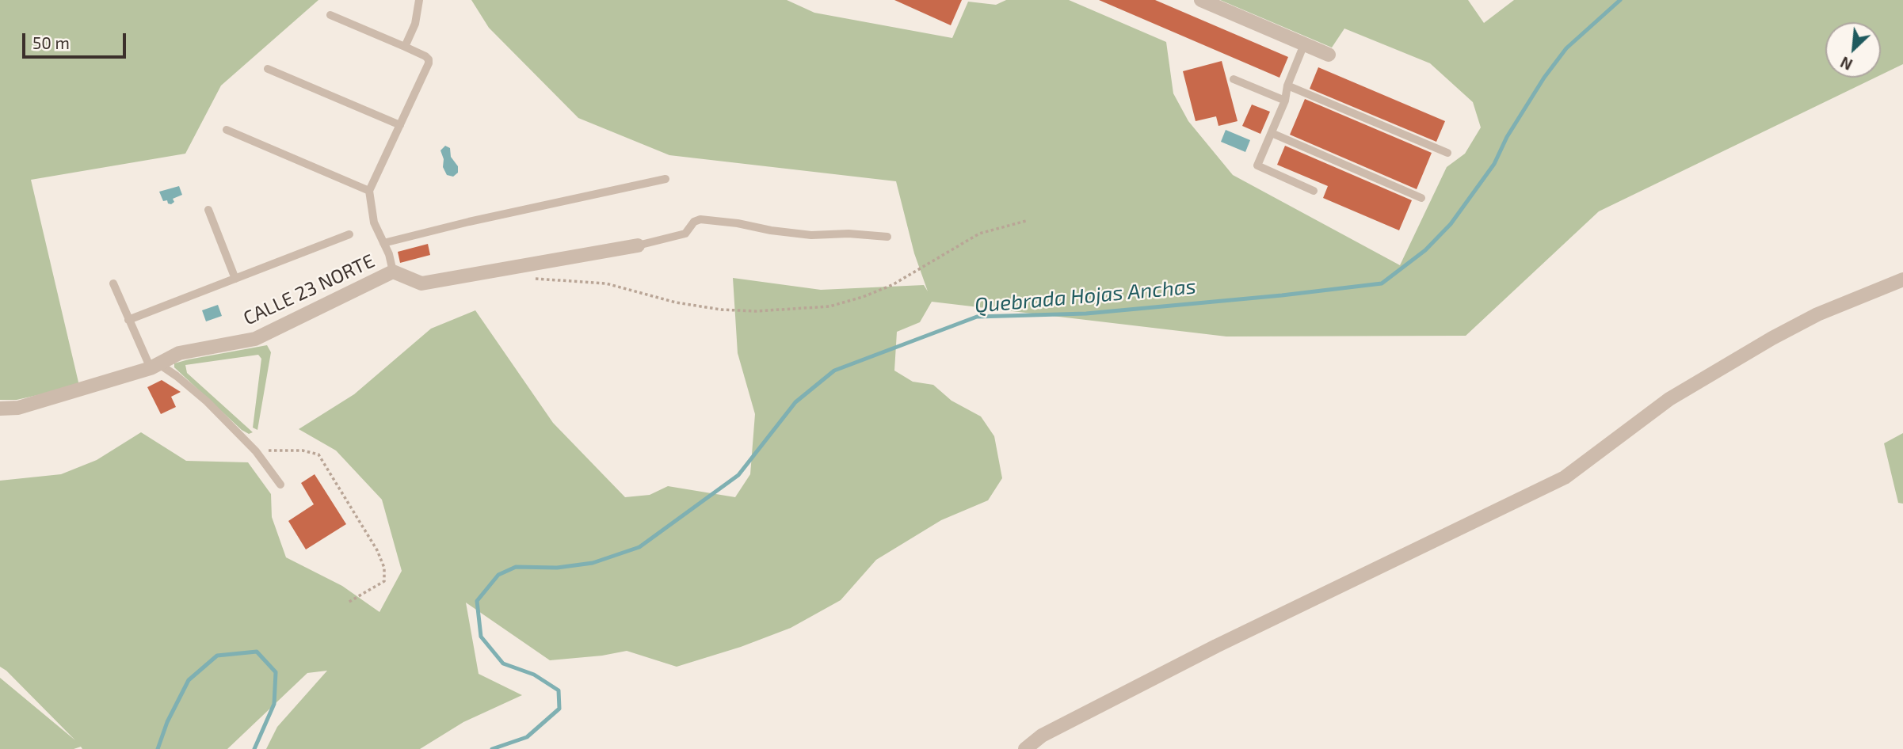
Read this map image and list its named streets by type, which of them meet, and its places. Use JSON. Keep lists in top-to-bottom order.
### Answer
{
  "streets": {
    "street": ["CALLE 23 NORTE"]
  },
  "water": ["Quebrada Hojas Anchas"],
  "scale_bar": "50 m",
  "north": "bottom left"
}
